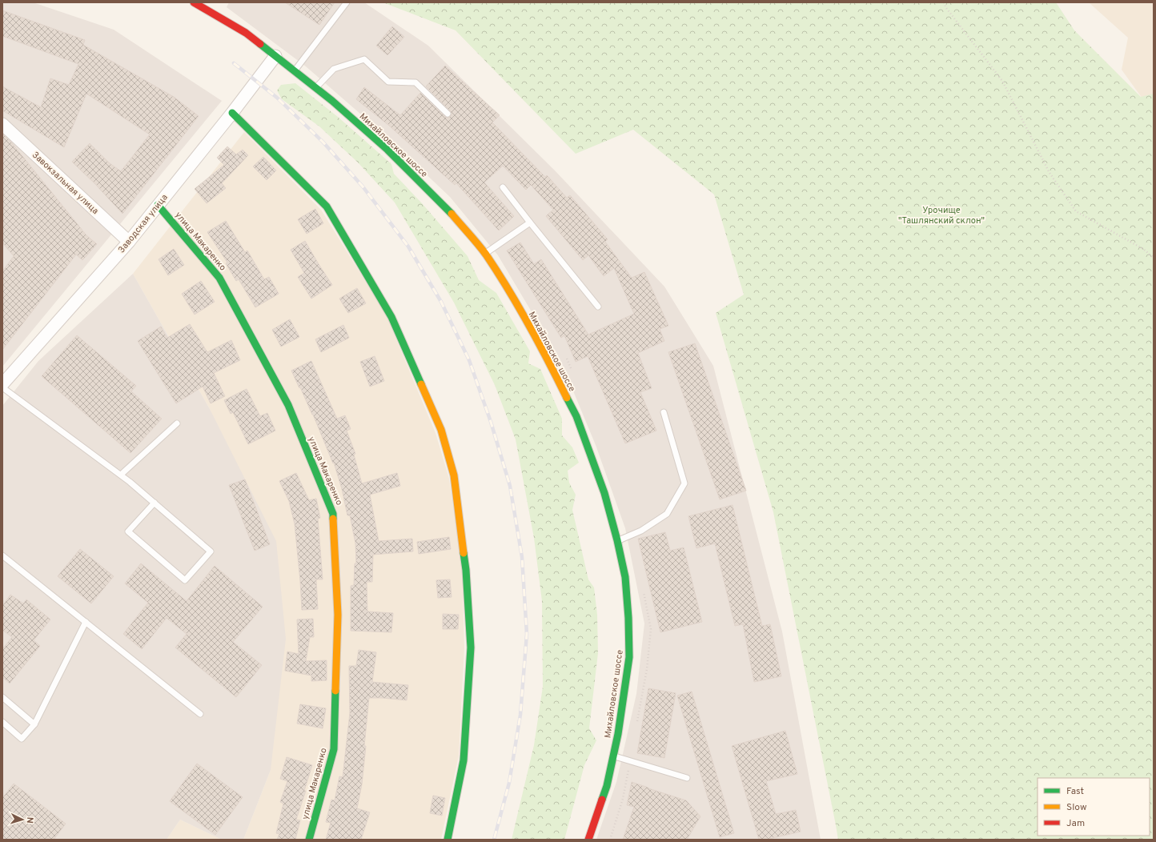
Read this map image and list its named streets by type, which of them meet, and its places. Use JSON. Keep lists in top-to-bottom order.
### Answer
{
  "streets": {
    "street": [
      "Михайловское шоссе",
      "Завокзальная улица",
      "Заводская улица",
      "улица Макаренко"
    ]
  },
  "crossings": [
    ["Михайловское шоссе", "Заводская улица"],
    ["Завокзальная улица", "Заводская улица"],
    ["Заводская улица", "улица Макаренко"]
  ],
  "parks": ["Урочище \"Ташлянский склон\""],
  "legend": ["Fast", "Slow", "Jam"],
  "north": "right"
}
